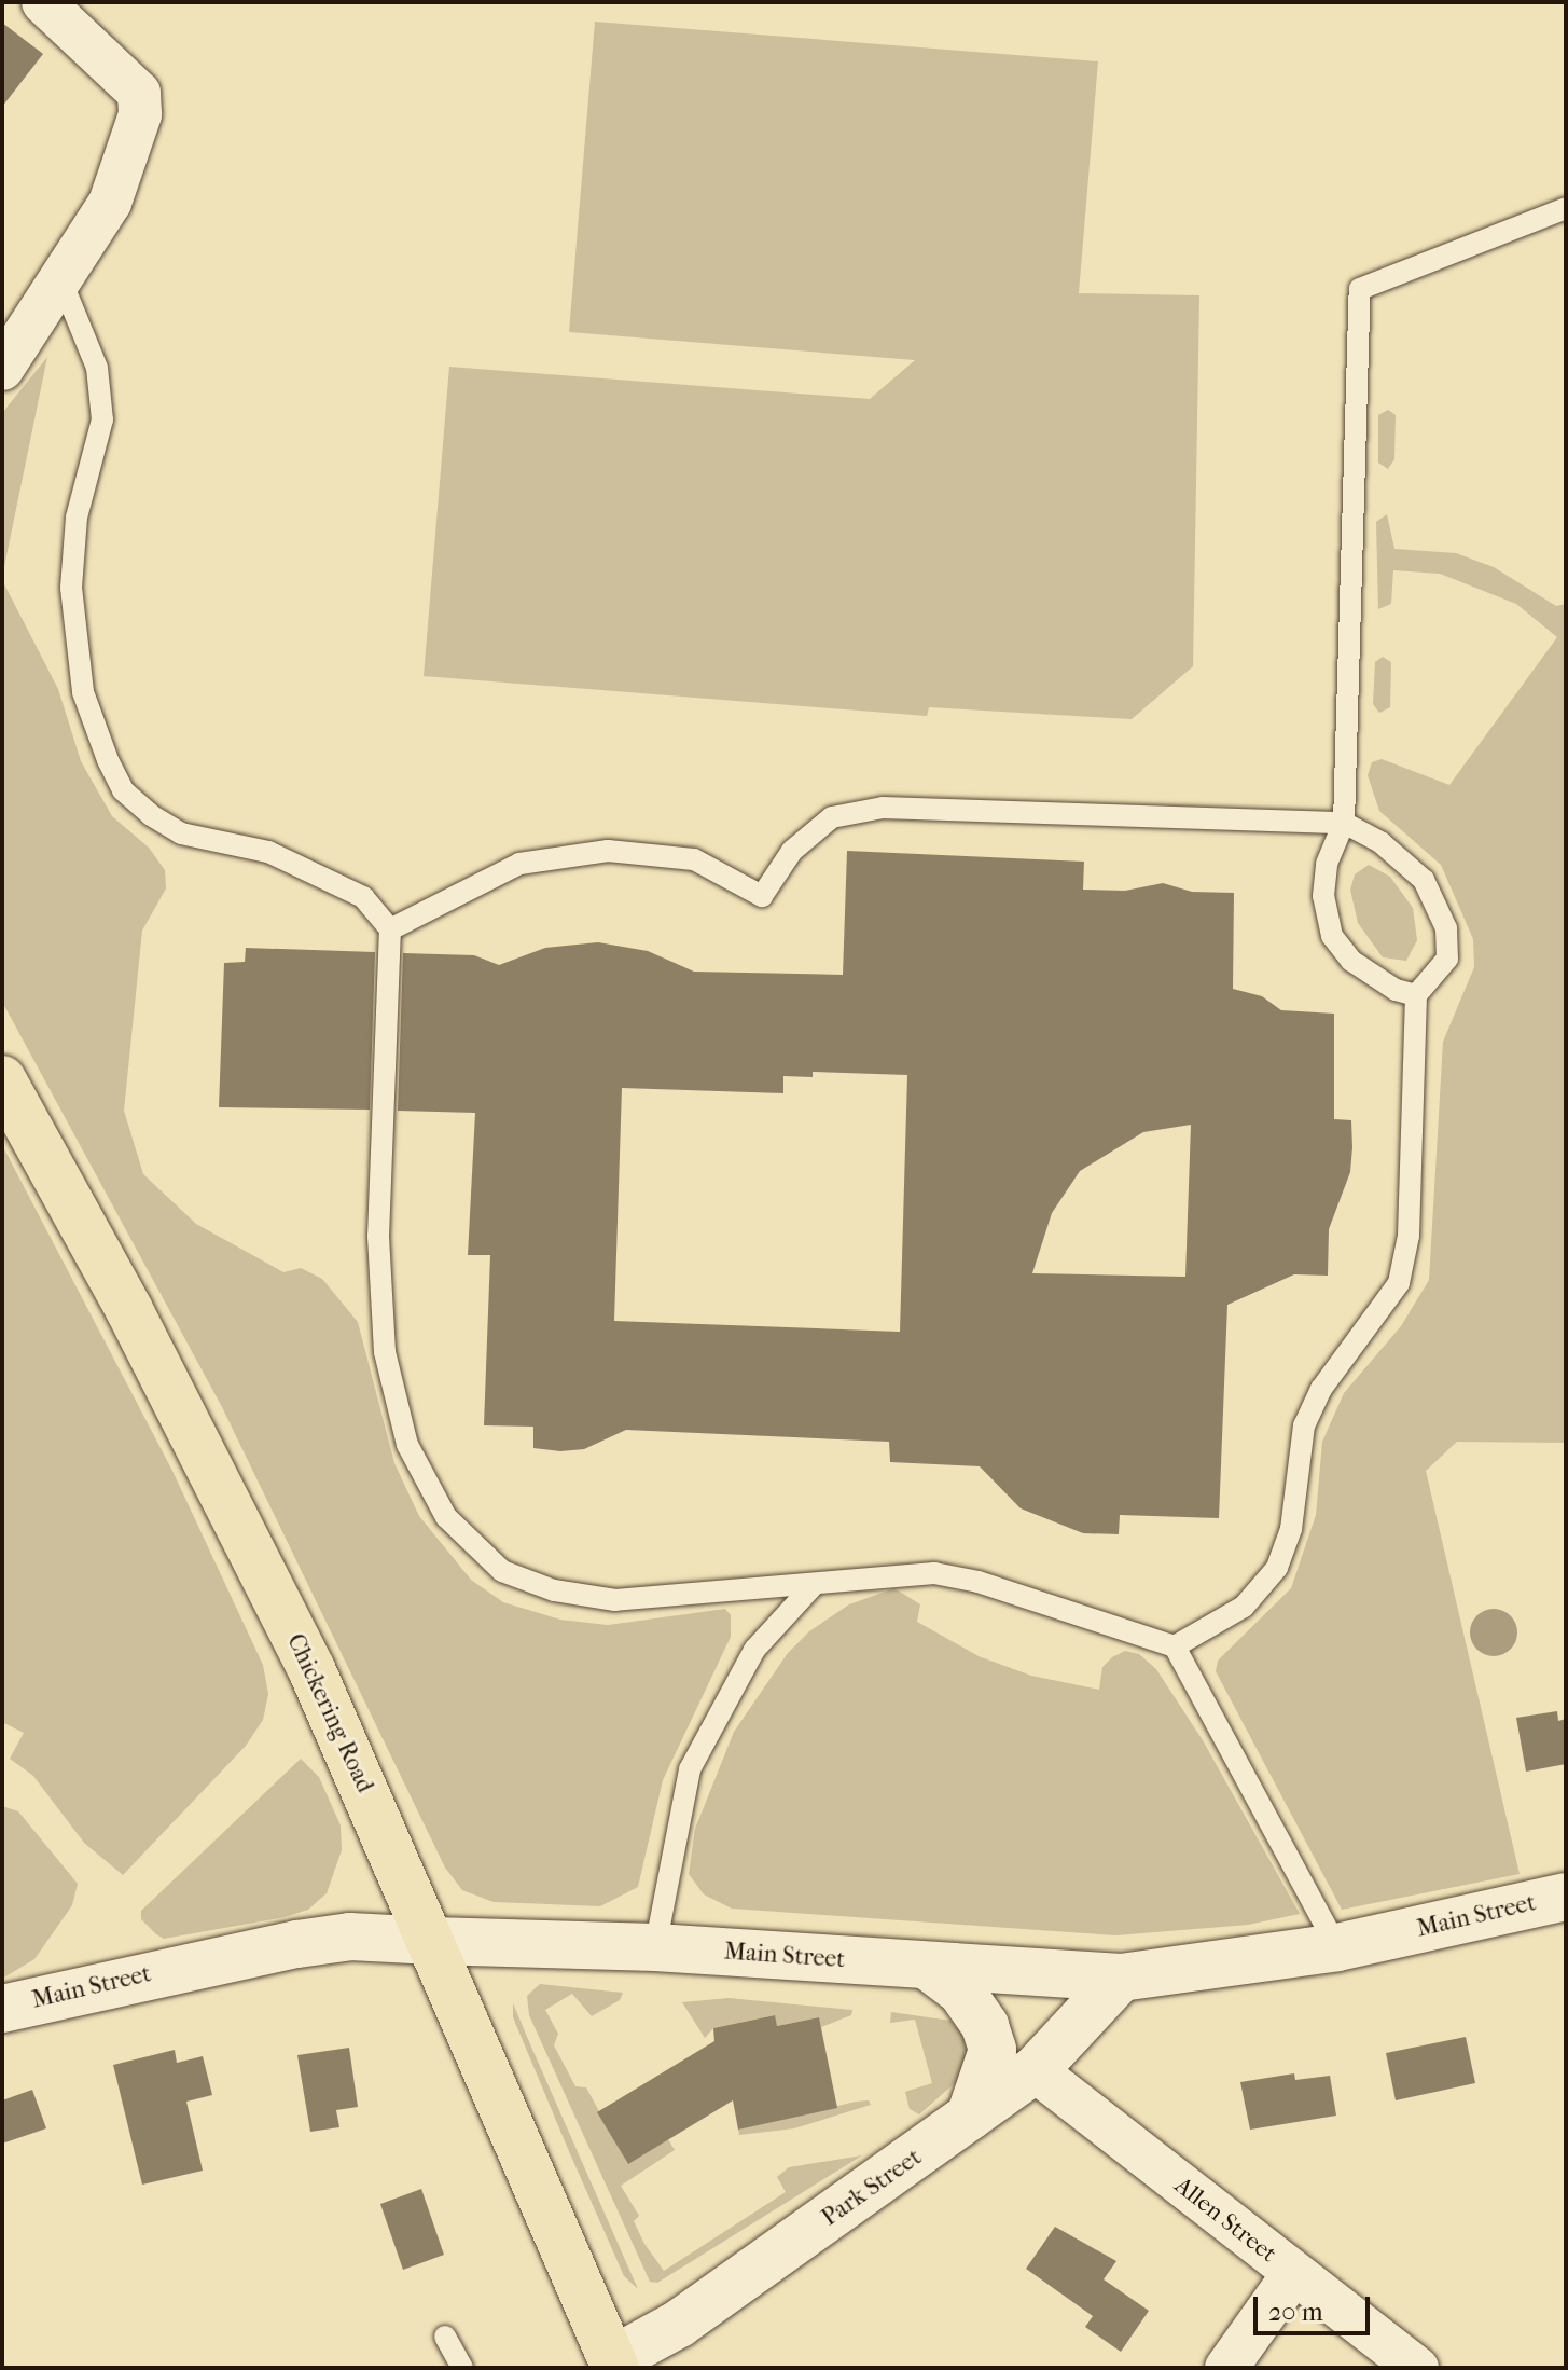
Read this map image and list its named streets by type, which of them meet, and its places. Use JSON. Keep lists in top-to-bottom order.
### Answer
{
  "streets": {
    "main road": ["Chickering Road", "Main Street", "Park Street"],
    "street": ["Allen Street"]
  },
  "crossings": [
    ["Chickering Road", "Main Street"],
    ["Chickering Road", "Park Street"],
    ["Main Street", "Park Street"],
    ["Park Street", "Allen Street"]
  ],
  "scale_bar": "20 m"
}
